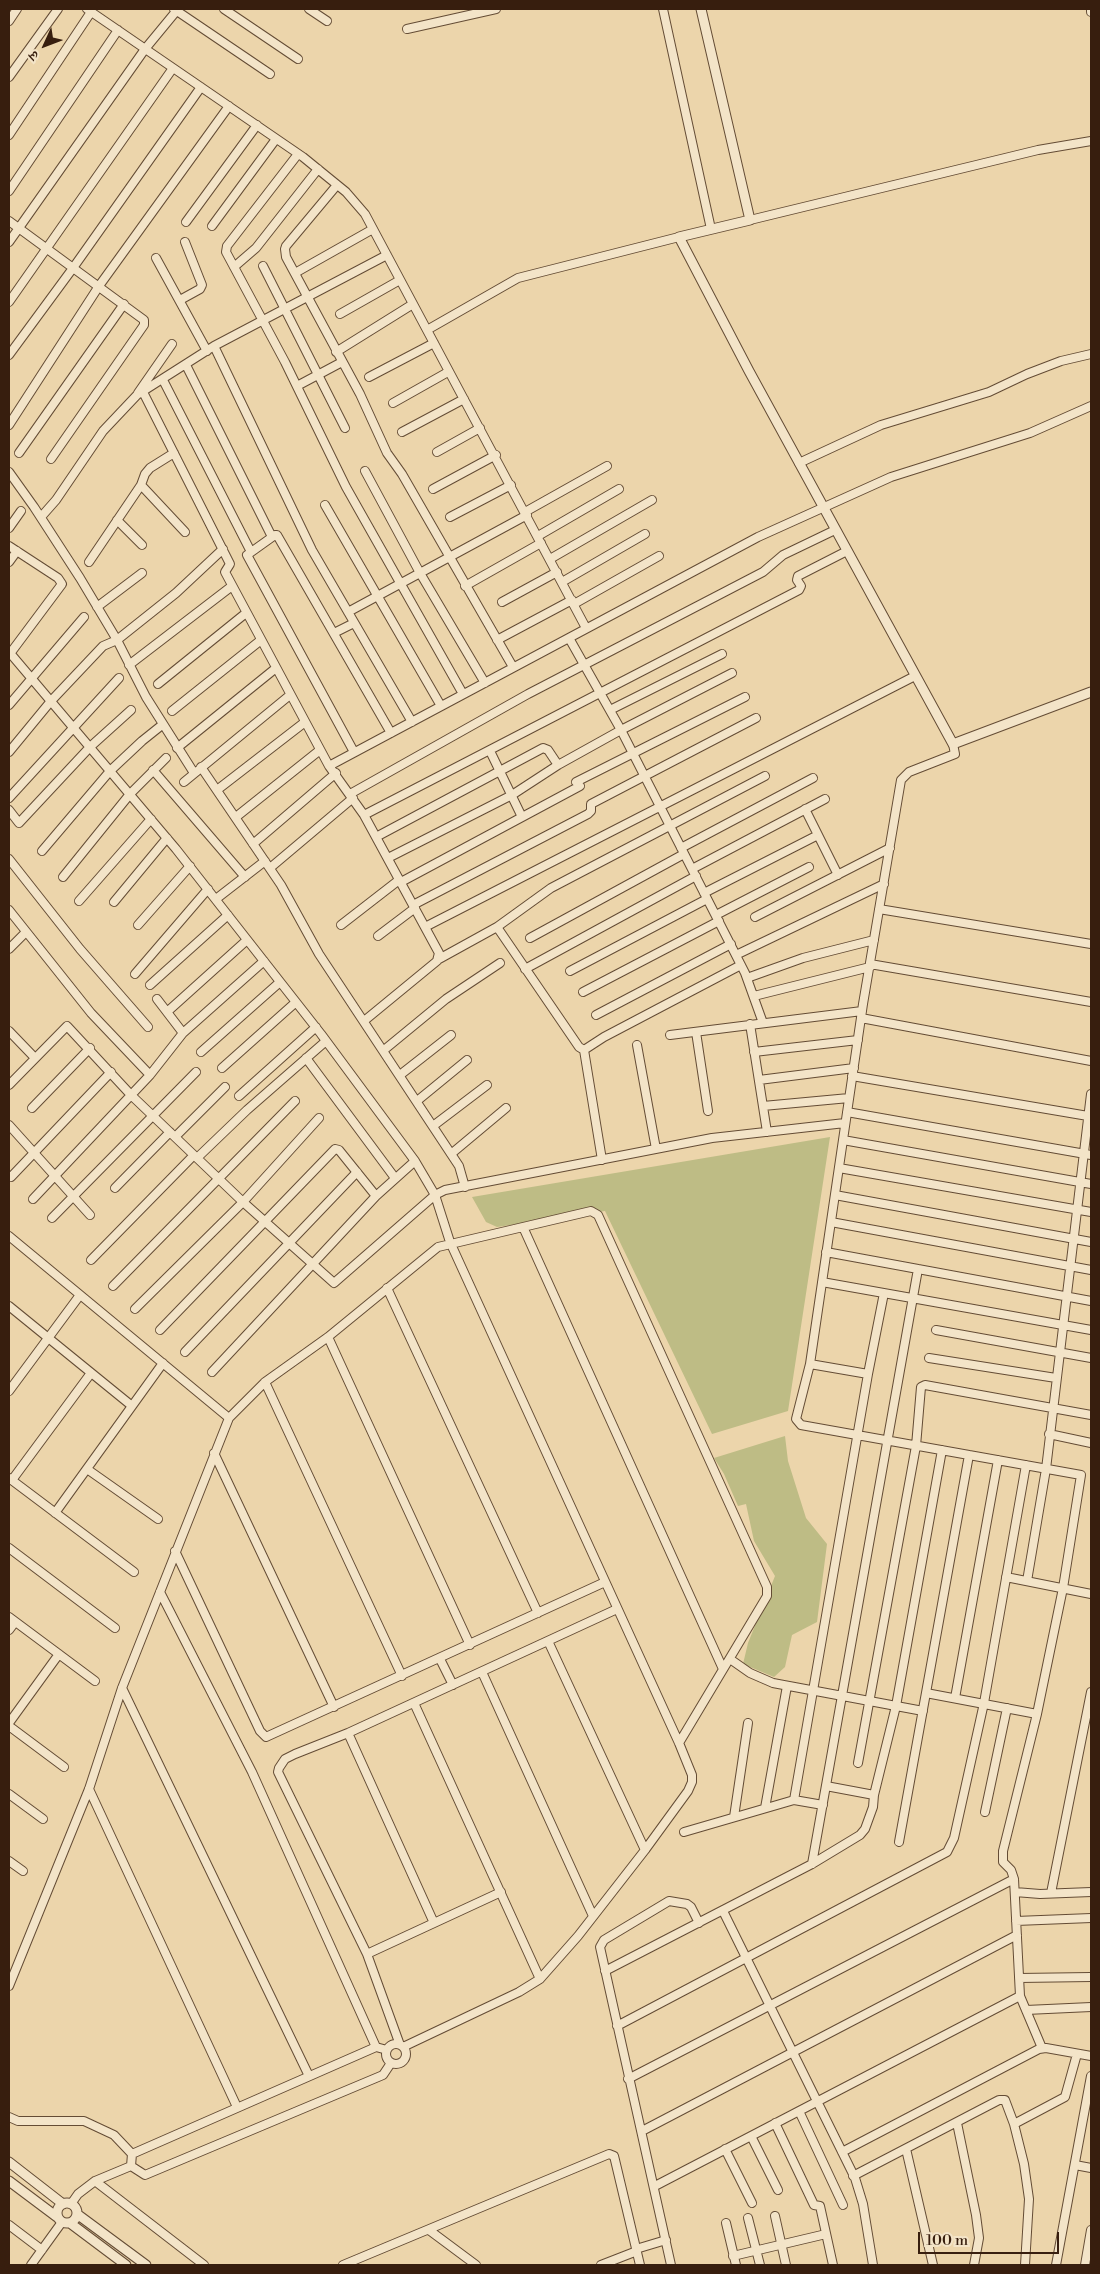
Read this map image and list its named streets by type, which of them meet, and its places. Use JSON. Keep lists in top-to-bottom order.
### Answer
{
  "scale_bar": "100 m",
  "north": "bottom left"
}
